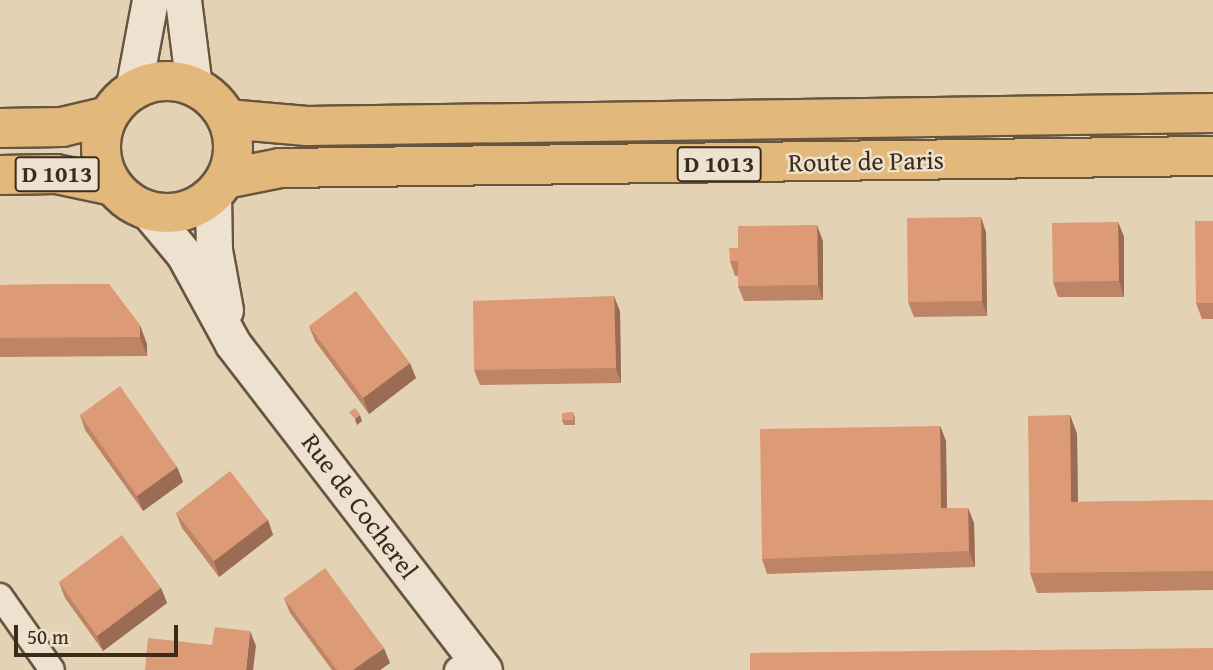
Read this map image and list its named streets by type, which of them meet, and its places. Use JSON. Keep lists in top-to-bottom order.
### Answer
{
  "streets": {
    "main road": ["Route de Paris", "D 1013"],
    "street": ["Rue de Cocherel"]
  },
  "crossings": [
    ["Route de Paris", "D 1013"],
    ["Route de Paris", "Rue de Cocherel"],
    ["D 1013", "Rue de Cocherel"]
  ],
  "scale_bar": "50 m"
}
